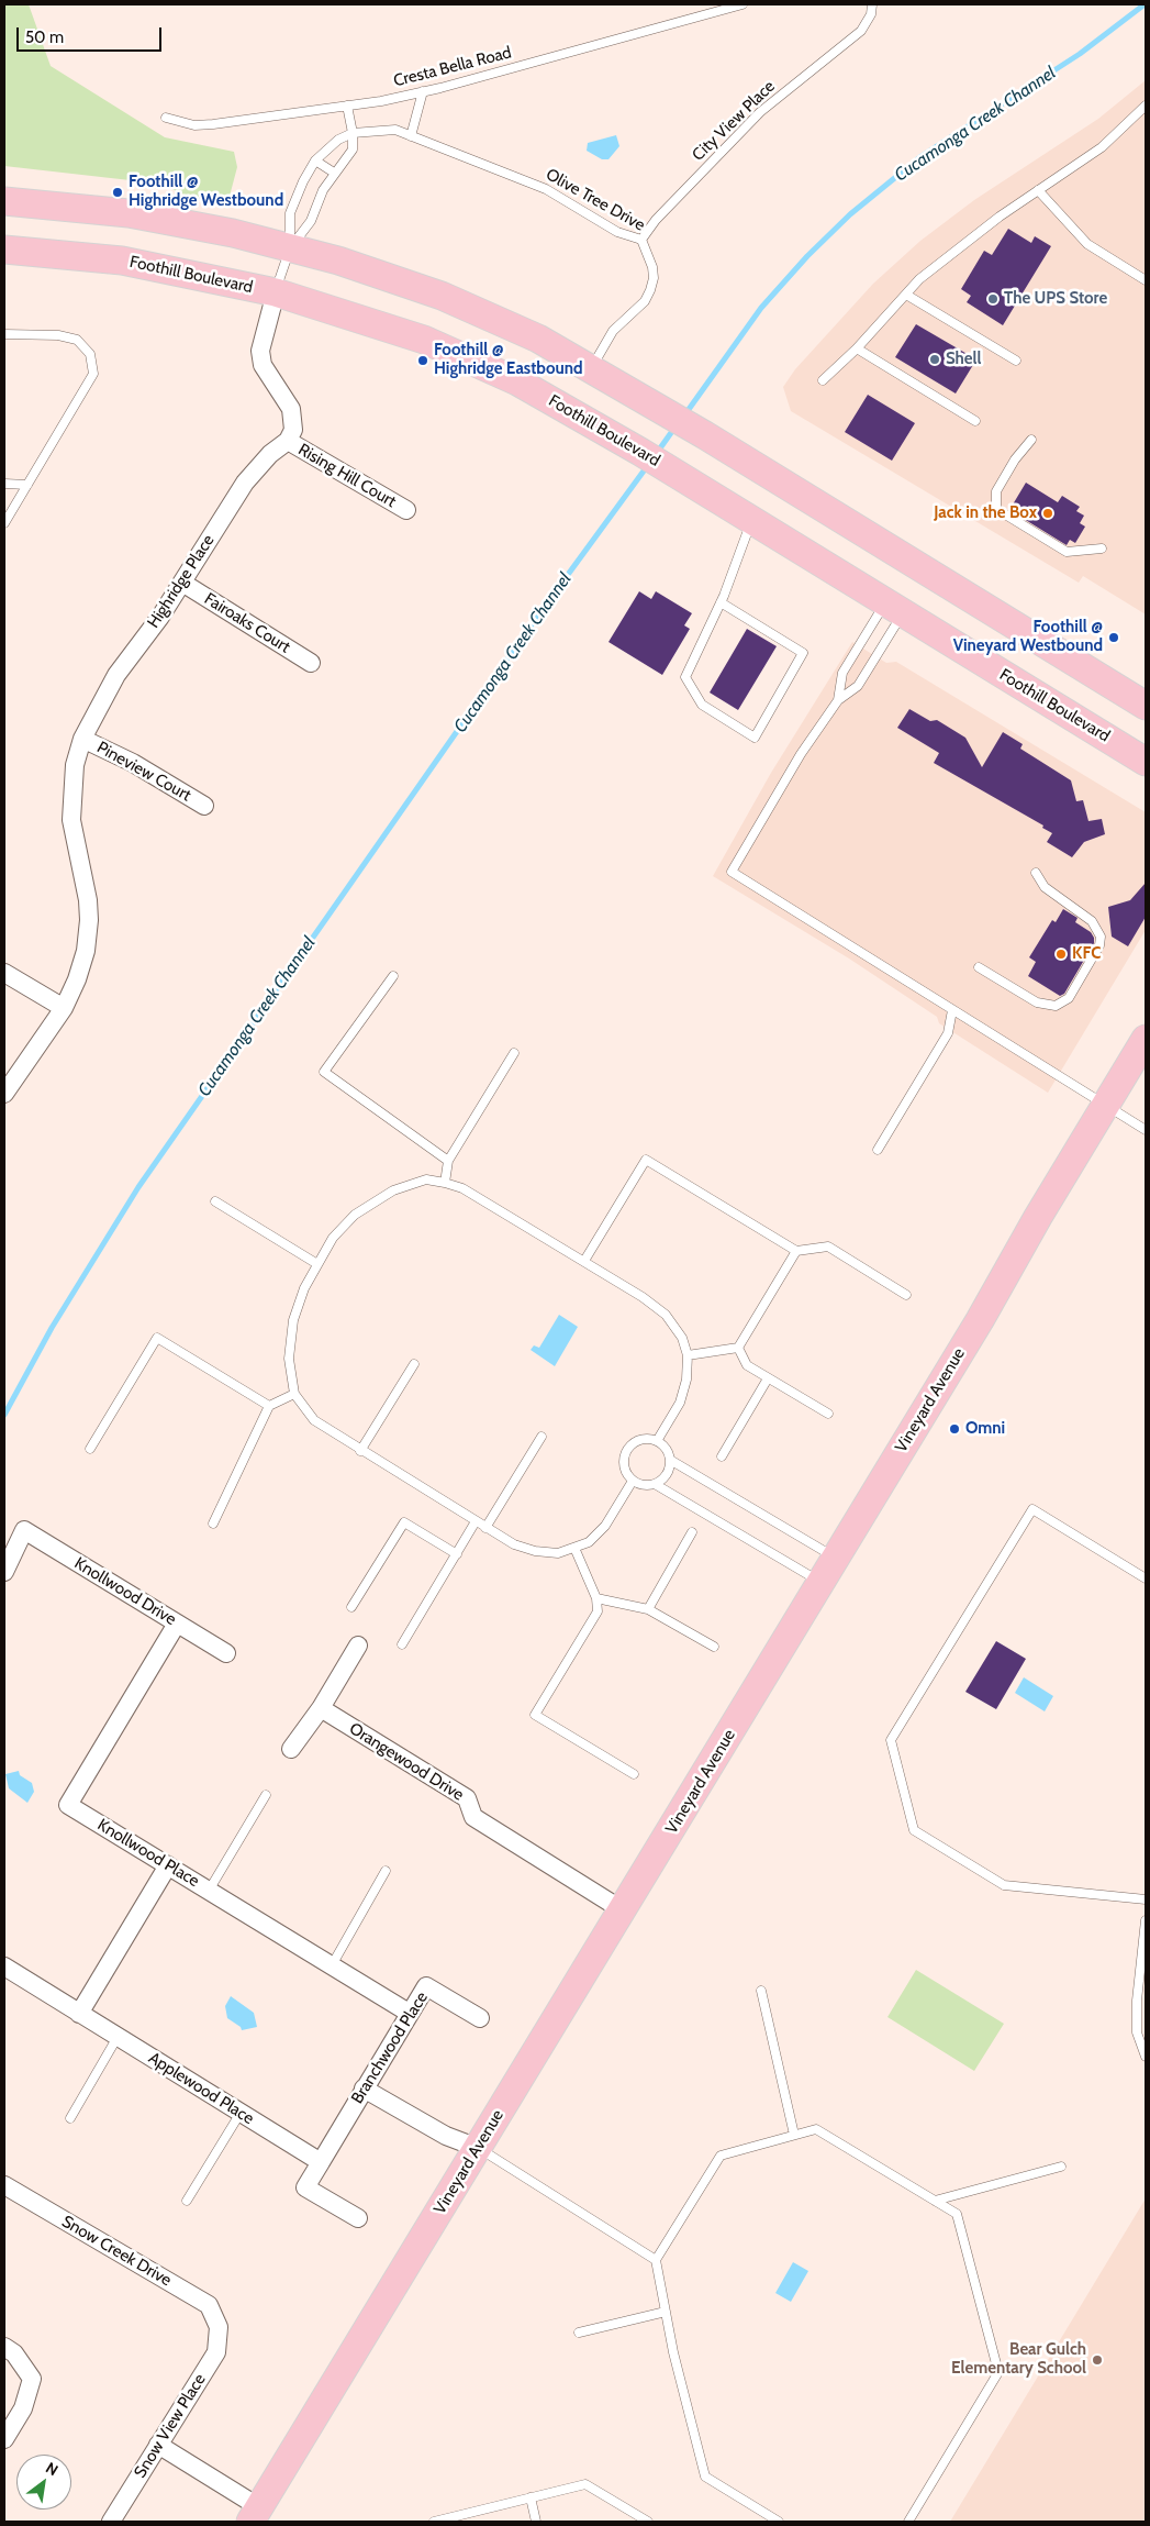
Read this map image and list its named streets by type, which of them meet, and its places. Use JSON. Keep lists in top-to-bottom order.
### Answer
{
  "streets": {
    "main road": ["Foothill Boulevard", "Vineyard Avenue"],
    "street": [
      "Rising Hill Court",
      "Highridge Place",
      "Fairoaks Court",
      "Pineview Court",
      "Knollwood Drive",
      "Orangewood Drive",
      "Knollwood Place",
      "Branchwood Place",
      "Applewood Place",
      "Snow Creek Drive",
      "Snow View Place"
    ],
    "lane": ["Cresta Bella Road", "City View Place", "Olive Tree Drive"]
  },
  "crossings": [
    ["City View Place", "Olive Tree Drive"],
    ["Rising Hill Court", "Highridge Place"],
    ["Highridge Place", "Fairoaks Court"],
    ["Highridge Place", "Pineview Court"],
    ["Vineyard Avenue", "Orangewood Drive"],
    ["Knollwood Drive", "Knollwood Place"],
    ["Knollwood Place", "Branchwood Place"],
    ["Branchwood Place", "Applewood Place"],
    ["Snow Creek Drive", "Snow View Place"]
  ],
  "water": ["Cucamonga Creek Channel"],
  "places": [
    "Foothill @ Highridge Westbound",
    "The UPS Store",
    "Shell",
    "Foothill @ Highridge Eastbound",
    "Jack in the Box",
    "Foothill @ Vineyard Westbound",
    "KFC",
    "Omni",
    "Bear Gulch Elementary School"
  ],
  "scale_bar": "50 m",
  "north": "top right"
}
